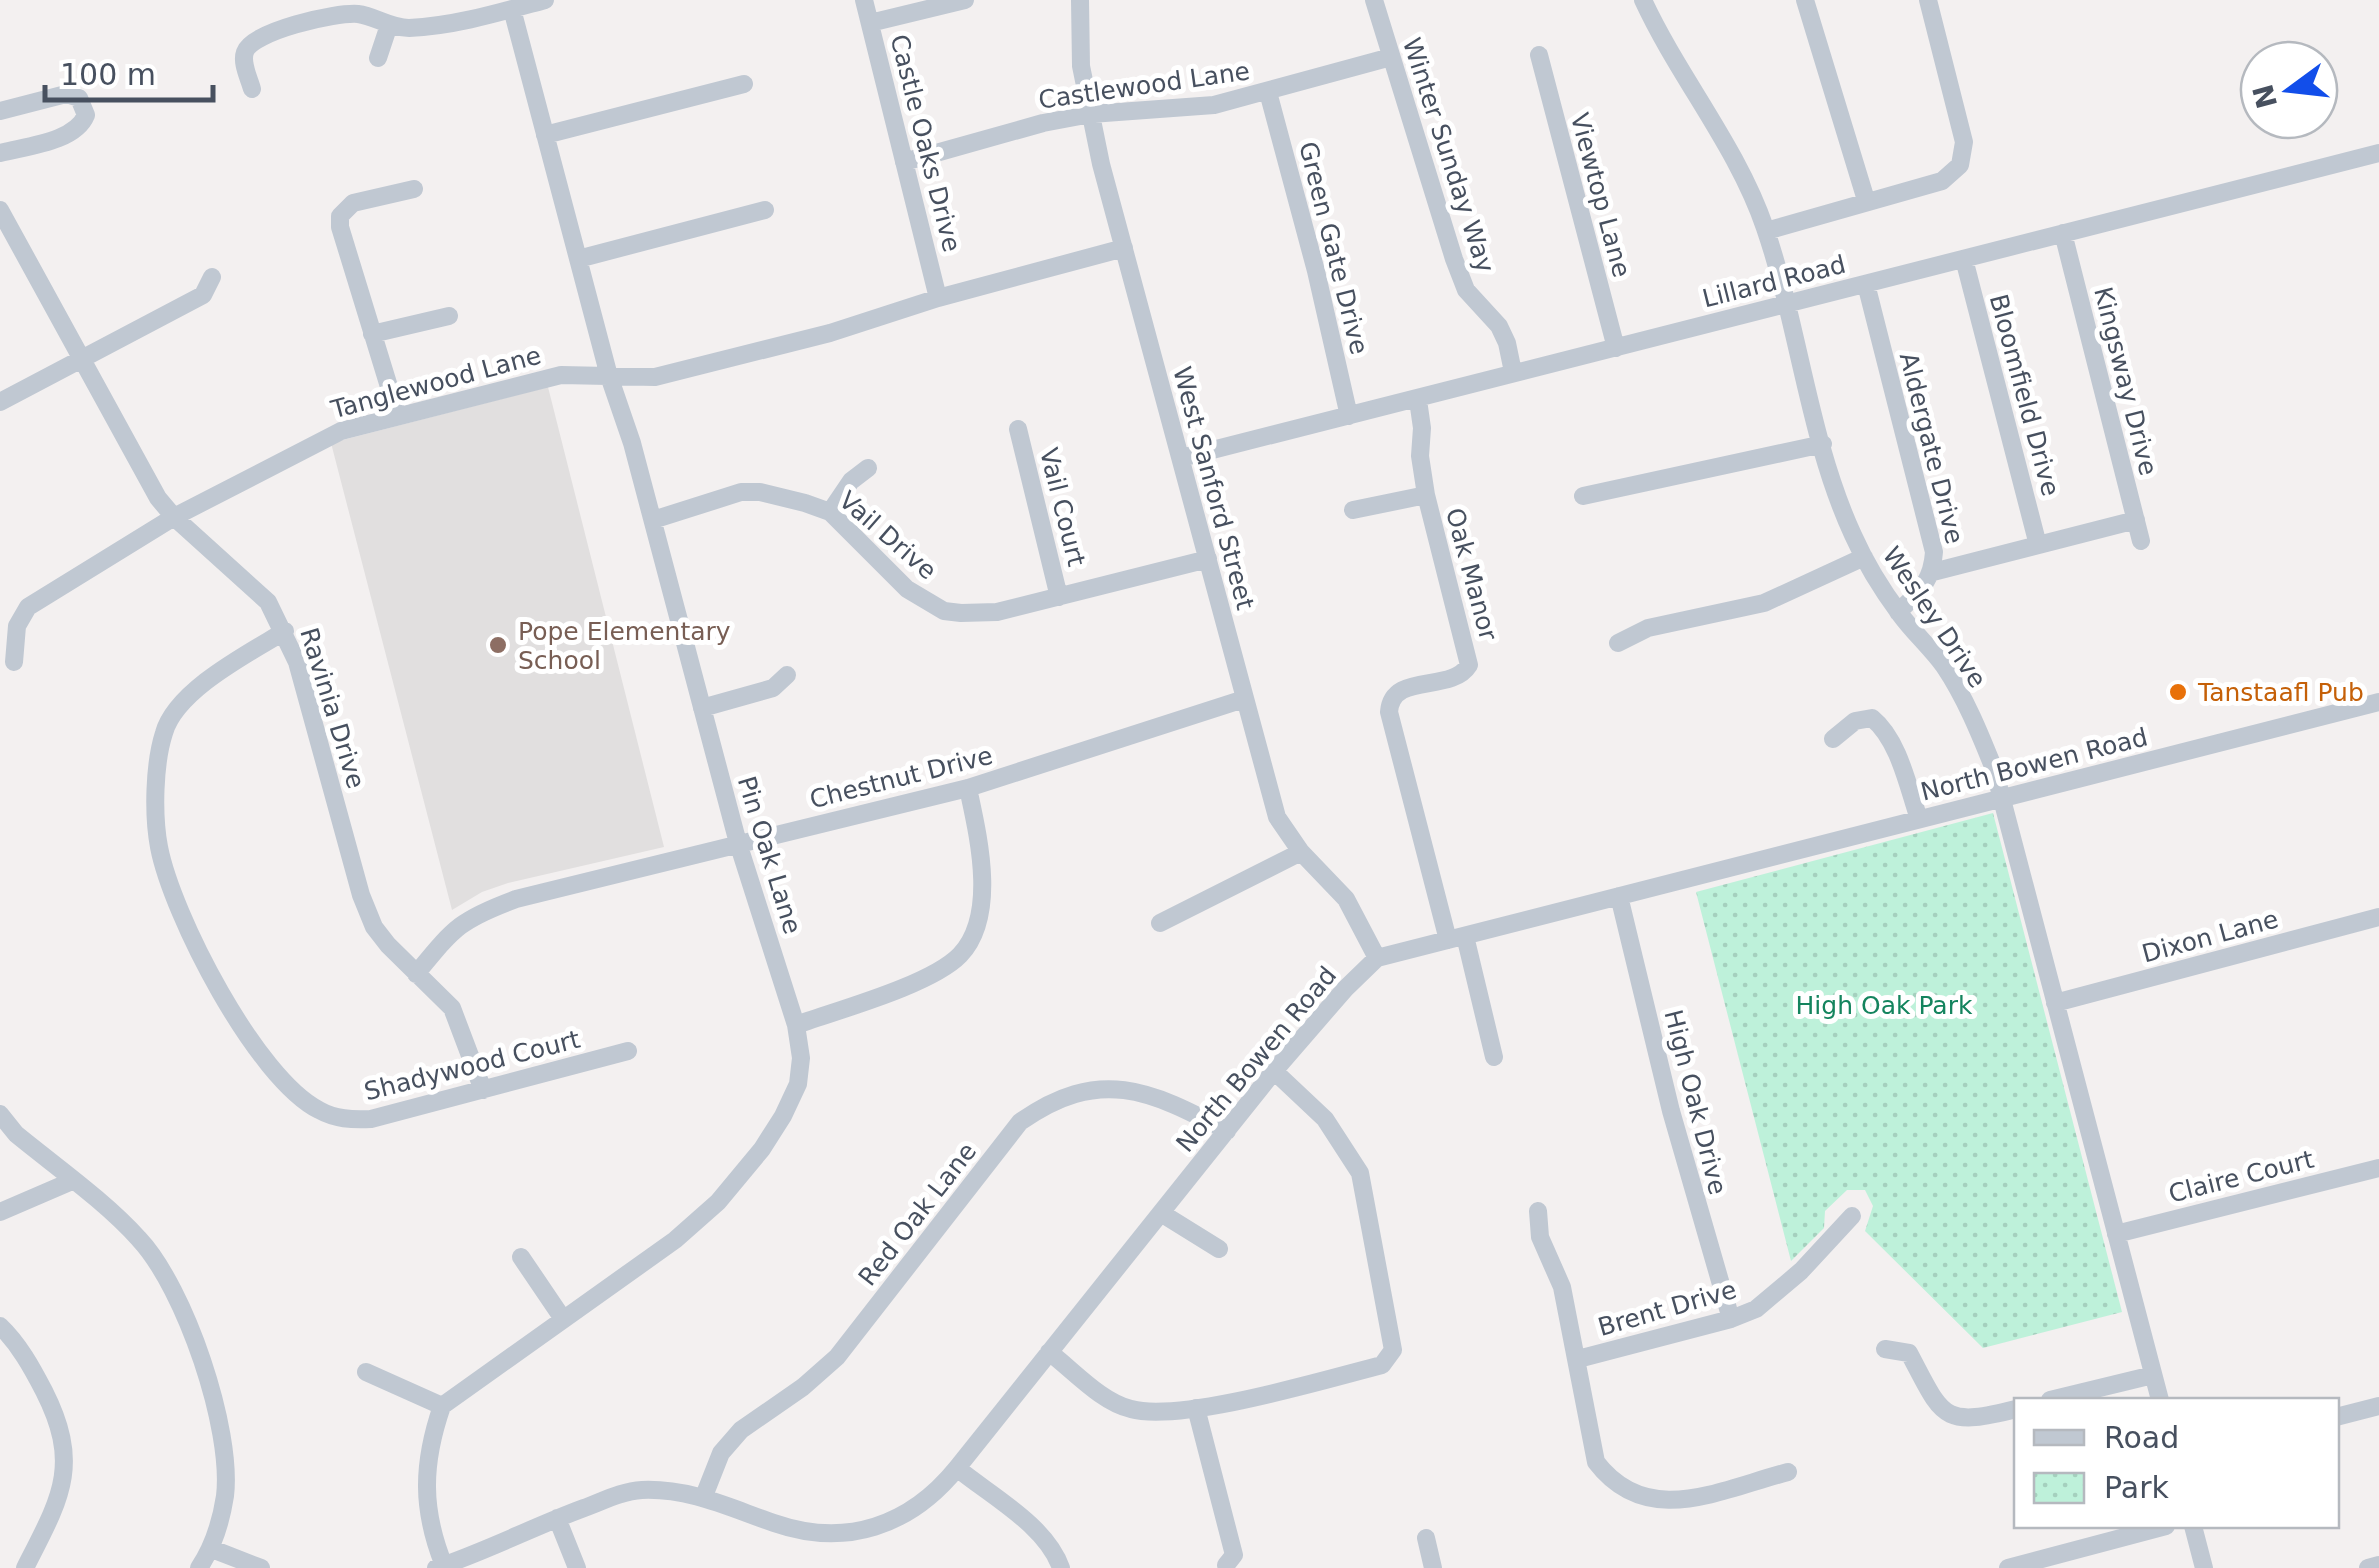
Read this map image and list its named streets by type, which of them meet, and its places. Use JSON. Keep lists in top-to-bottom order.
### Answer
{
  "streets": {
    "street": [
      "Castlewood Lane",
      "Castle Oaks Drive",
      "Winter Sunday Way",
      "Viewtop Lane",
      "Green Gate Drive",
      "Lillard Road",
      "Kingsway Drive",
      "Tanglewood Lane",
      "Bloomfield Drive",
      "Aldergate Drive",
      "West Sanford Street",
      "Vail Court",
      "Vail Drive",
      "Oak Manor",
      "Wesley Drive",
      "Ravinia Drive",
      "North Bowen Road",
      "Chestnut Drive",
      "Pin Oak Lane",
      "Dixon Lane",
      "Shadywood Court",
      "High Oak Drive",
      "Claire Court",
      "Red Oak Lane",
      "Brent Drive"
    ]
  },
  "crossings": [
    ["Castlewood Lane", "Castle Oaks Drive"],
    ["Castlewood Lane", "Winter Sunday Way"],
    ["Castlewood Lane", "Green Gate Drive"],
    ["Castlewood Lane", "West Sanford Street"],
    ["Castle Oaks Drive", "Tanglewood Lane"],
    ["Winter Sunday Way", "Lillard Road"],
    ["Viewtop Lane", "Lillard Road"],
    ["Green Gate Drive", "Lillard Road"],
    ["Lillard Road", "Kingsway Drive"],
    ["Lillard Road", "Bloomfield Drive"],
    ["Lillard Road", "Aldergate Drive"],
    ["Lillard Road", "West Sanford Street"],
    ["Lillard Road", "Oak Manor"],
    ["Lillard Road", "Wesley Drive"],
    ["Tanglewood Lane", "West Sanford Street"],
    ["Tanglewood Lane", "Ravinia Drive"],
    ["Tanglewood Lane", "Pin Oak Lane"],
    ["Aldergate Drive", "Wesley Drive"],
    ["West Sanford Street", "Vail Drive"],
    ["West Sanford Street", "North Bowen Road"],
    ["West Sanford Street", "Chestnut Drive"],
    ["Vail Court", "Vail Drive"],
    ["Vail Drive", "Pin Oak Lane"],
    ["Oak Manor", "North Bowen Road"],
    ["Wesley Drive", "North Bowen Road"],
    ["Wesley Drive", "Dixon Lane"],
    ["Wesley Drive", "Claire Court"],
    ["Ravinia Drive", "Chestnut Drive"],
    ["Ravinia Drive", "Shadywood Court"],
    ["North Bowen Road", "High Oak Drive"],
    ["North Bowen Road", "Red Oak Lane"],
    ["Chestnut Drive", "Pin Oak Lane"],
    ["High Oak Drive", "Brent Drive"]
  ],
  "parks": ["High Oak Park"],
  "places": ["Pope Elementary School", "Tanstaafl Pub"],
  "legend": ["Road", "Park"],
  "scale_bar": "100 m",
  "north": "left"
}
